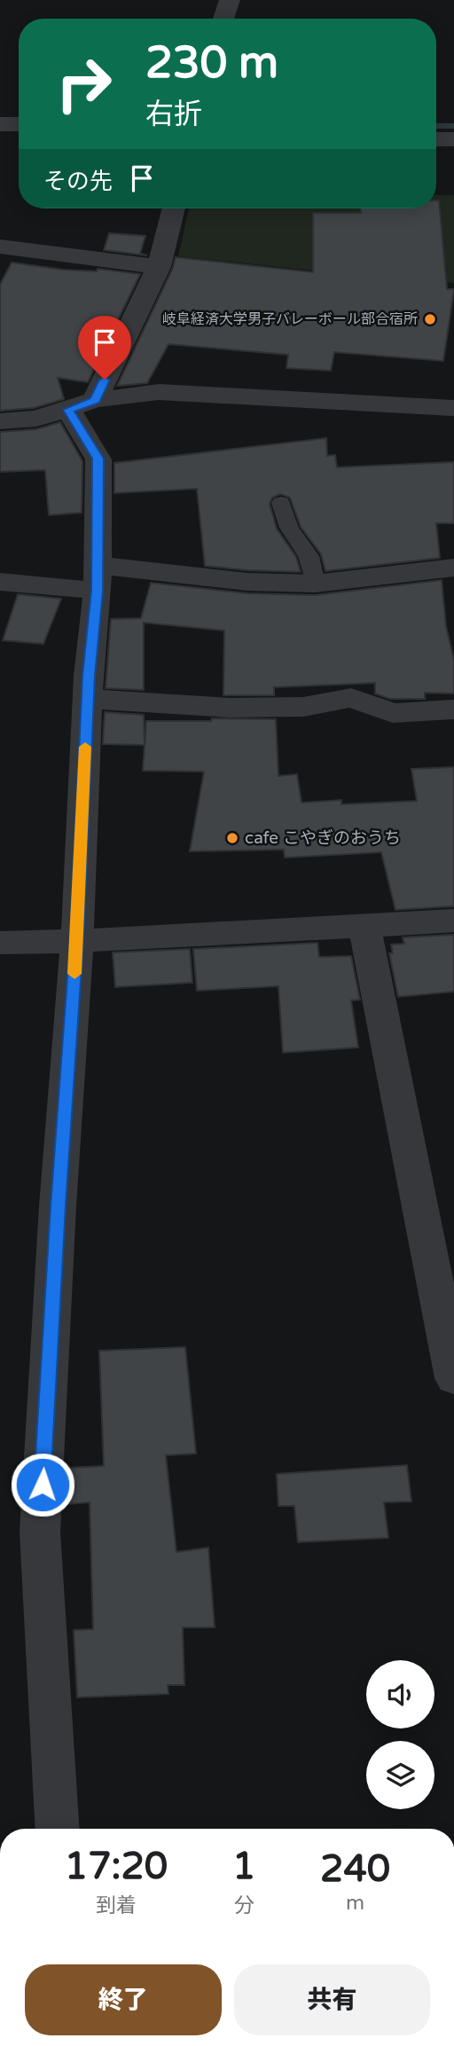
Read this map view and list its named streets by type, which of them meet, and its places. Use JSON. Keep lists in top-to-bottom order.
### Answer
{
  "places": ["岐阜経済大学男子バレーボール部合宿所", "cafe こやぎのおうち"],
  "page": {
    "turn": ["230 m", "右折"],
    "then": "その先",
    "eta": [
      "17:20",
      "到着",
      "1",
      "分",
      "240",
      "m"
    ],
    "buttons": ["終了", "共有"]
  }
}
